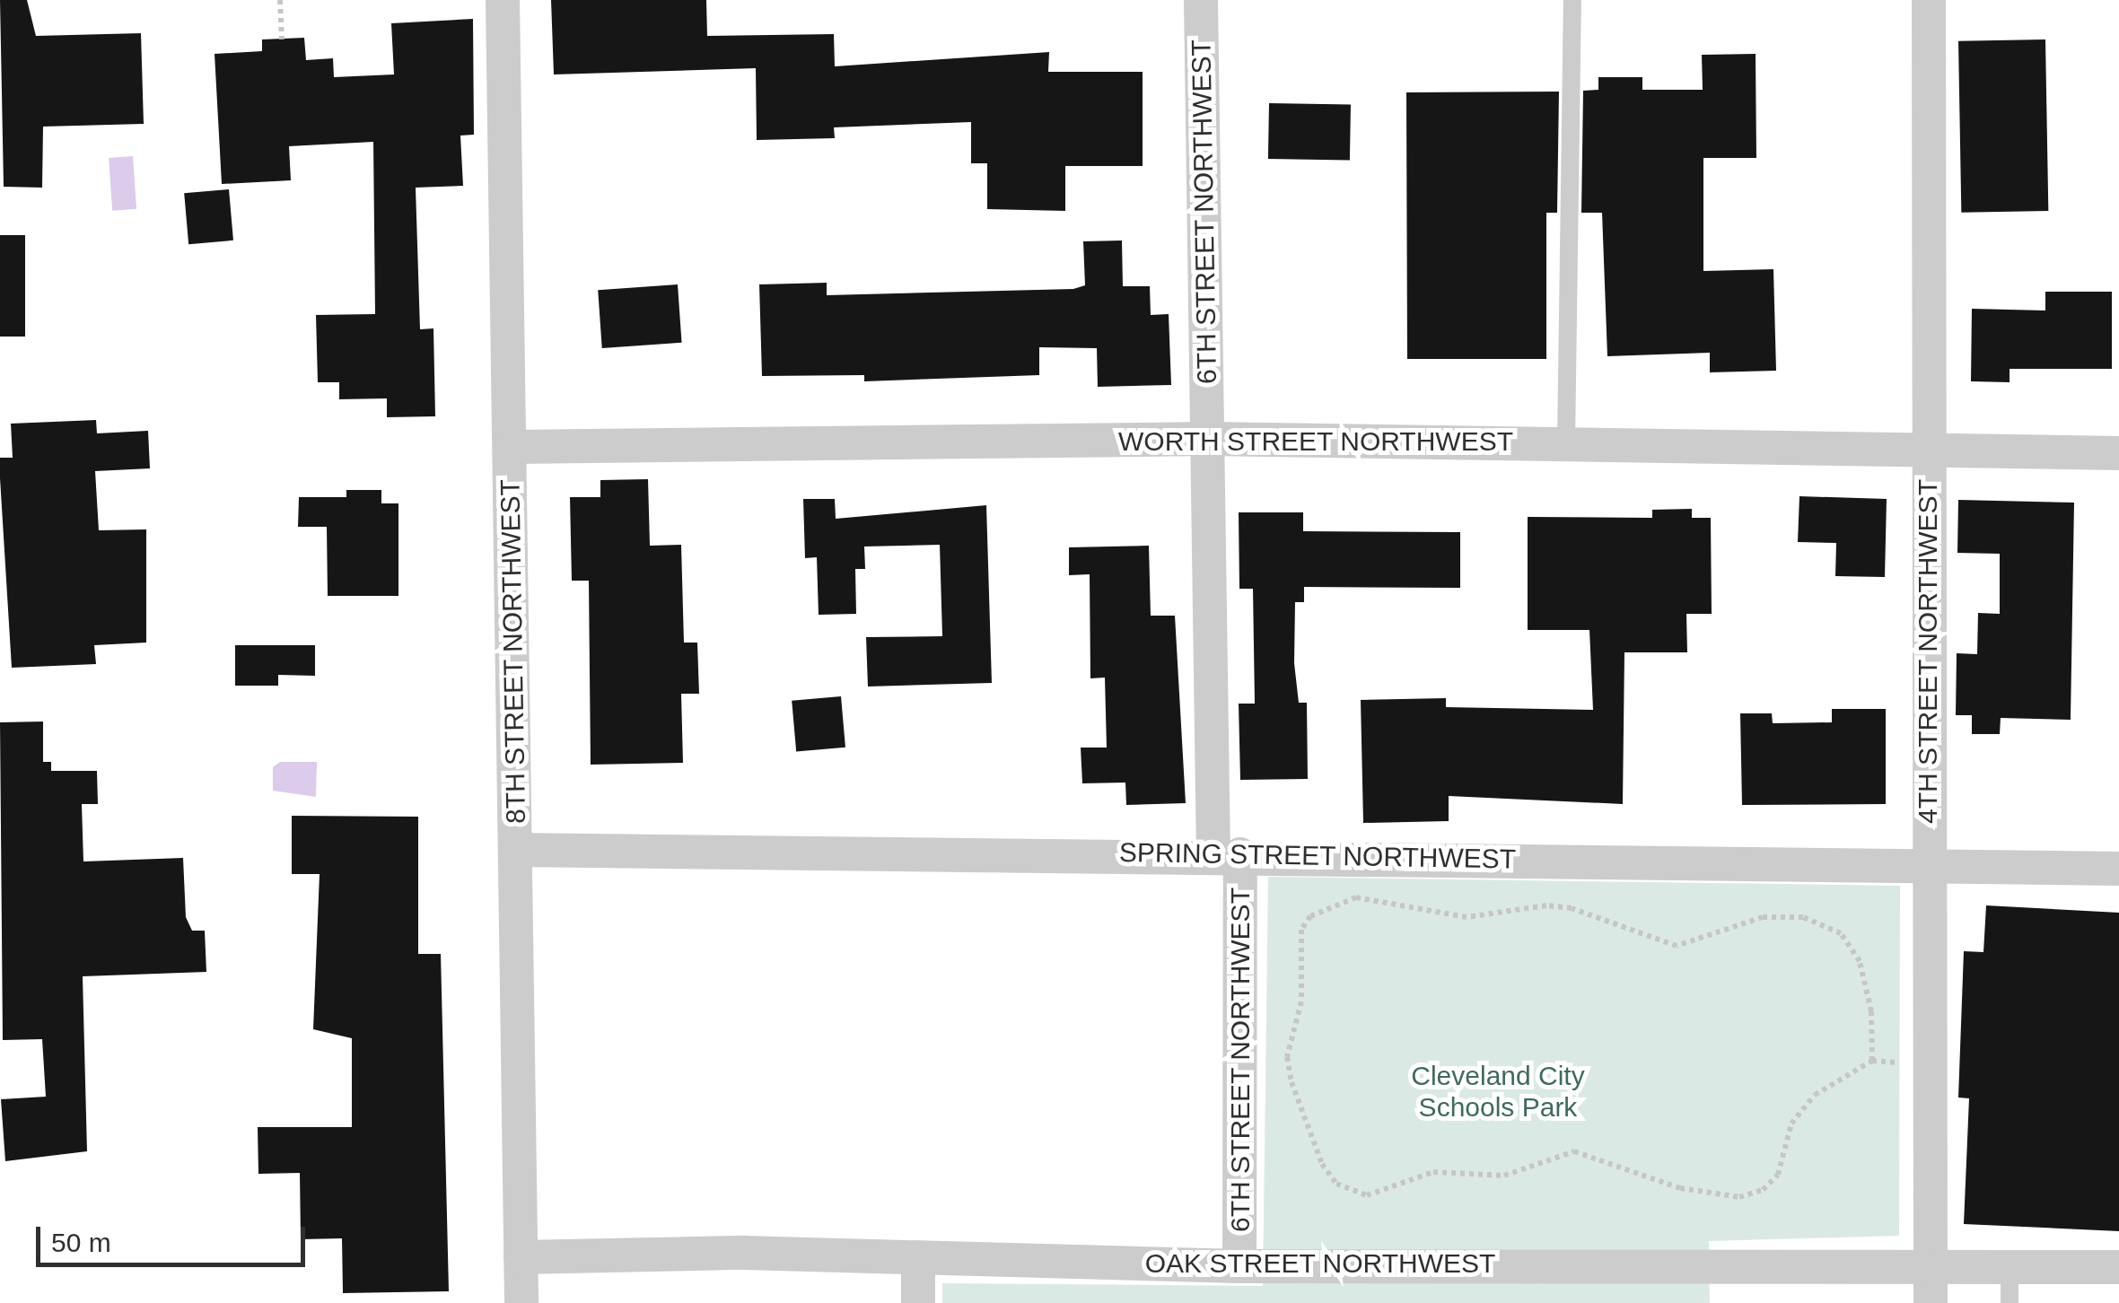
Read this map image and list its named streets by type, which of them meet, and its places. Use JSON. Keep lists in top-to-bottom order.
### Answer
{
  "streets": {
    "street": [
      "6TH STREET NORTHWEST",
      "WORTH STREET NORTHWEST",
      "8TH STREET NORTHWEST",
      "4TH STREET NORTHWEST",
      "SPRING STREET NORTHWEST",
      "OAK STREET NORTHWEST"
    ]
  },
  "crossings": [
    ["6TH STREET NORTHWEST", "WORTH STREET NORTHWEST"],
    ["6TH STREET NORTHWEST", "SPRING STREET NORTHWEST"],
    ["6TH STREET NORTHWEST", "OAK STREET NORTHWEST"],
    ["WORTH STREET NORTHWEST", "8TH STREET NORTHWEST"],
    ["WORTH STREET NORTHWEST", "4TH STREET NORTHWEST"],
    ["8TH STREET NORTHWEST", "SPRING STREET NORTHWEST"],
    ["8TH STREET NORTHWEST", "OAK STREET NORTHWEST"],
    ["4TH STREET NORTHWEST", "SPRING STREET NORTHWEST"],
    ["4TH STREET NORTHWEST", "OAK STREET NORTHWEST"]
  ],
  "parks": ["Cleveland City Schools Park"],
  "scale_bar": "50 m"
}
